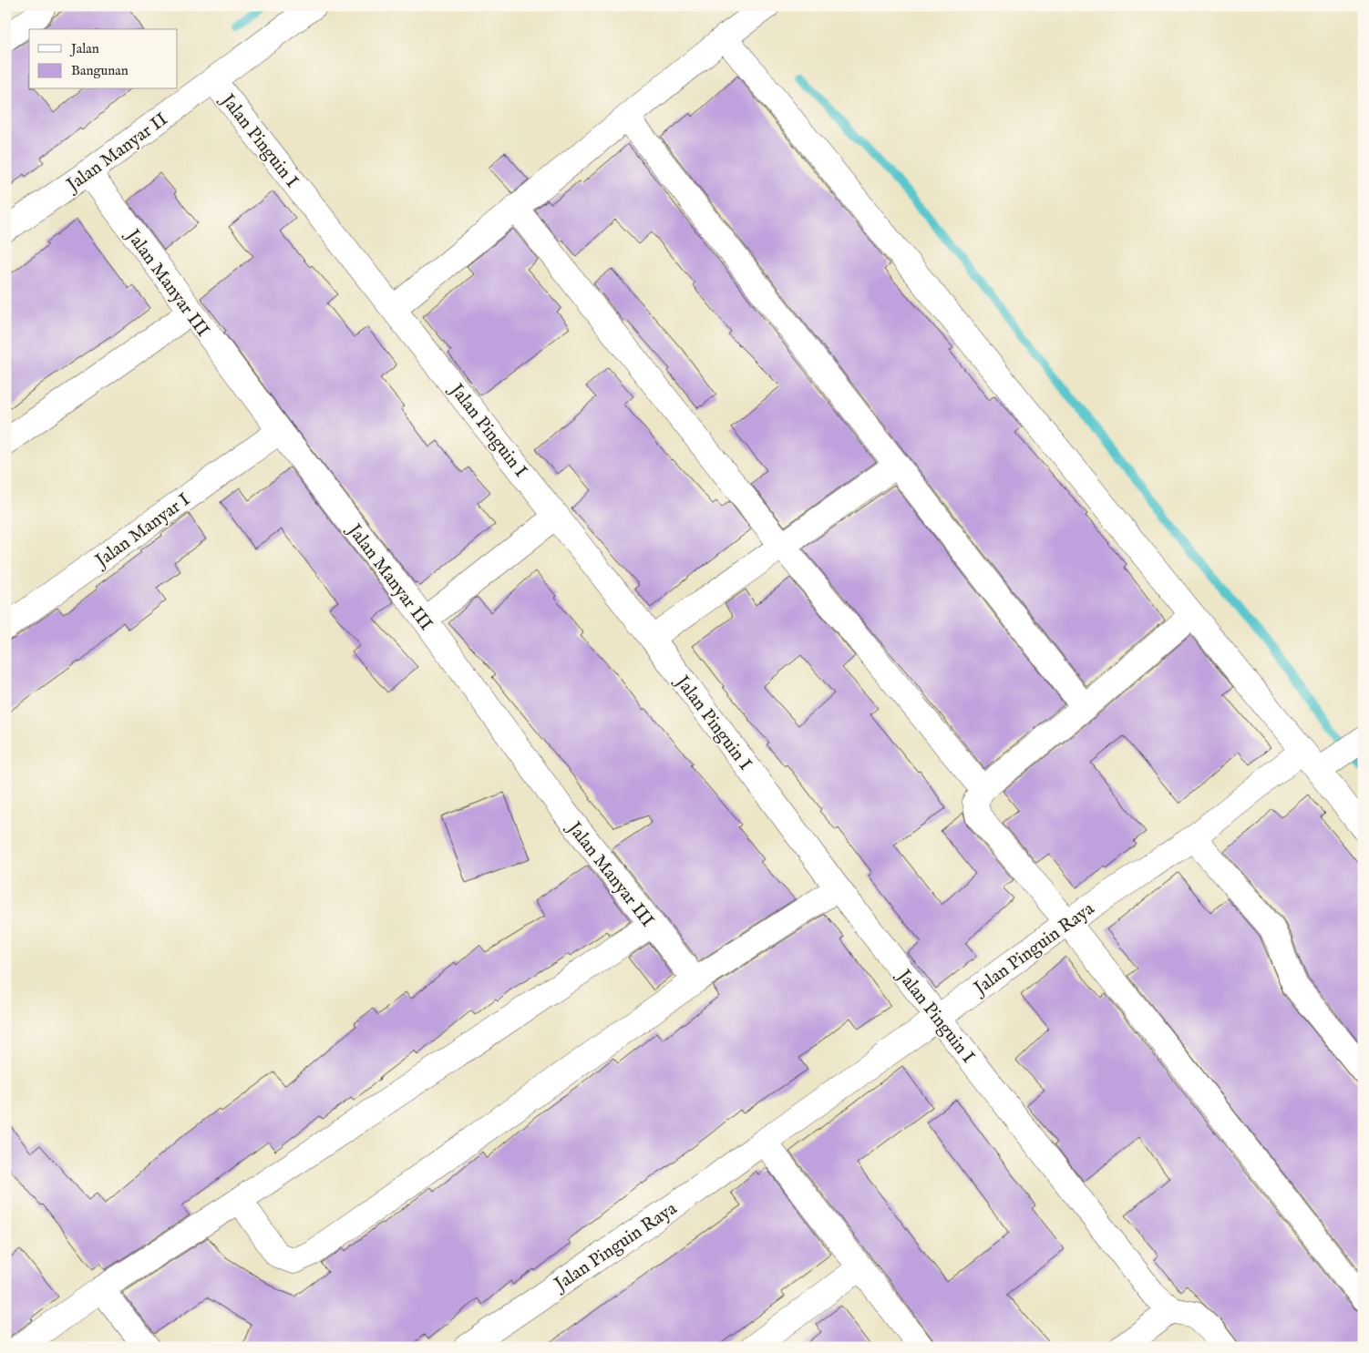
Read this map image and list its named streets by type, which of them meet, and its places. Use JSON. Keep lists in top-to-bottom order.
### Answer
{
  "streets": {
    "street": [
      "Jalan Pinguin I",
      "Jalan Manyar II",
      "Jalan Manyar III",
      "Jalan Manyar I",
      "Jalan Pinguin Raya"
    ]
  },
  "crossings": [
    ["Jalan Pinguin I", "Jalan Manyar II"],
    ["Jalan Pinguin I", "Jalan Pinguin Raya"],
    ["Jalan Manyar II", "Jalan Manyar III"],
    ["Jalan Manyar III", "Jalan Manyar I"]
  ],
  "legend": ["Jalan", "Bangunan"]
}
